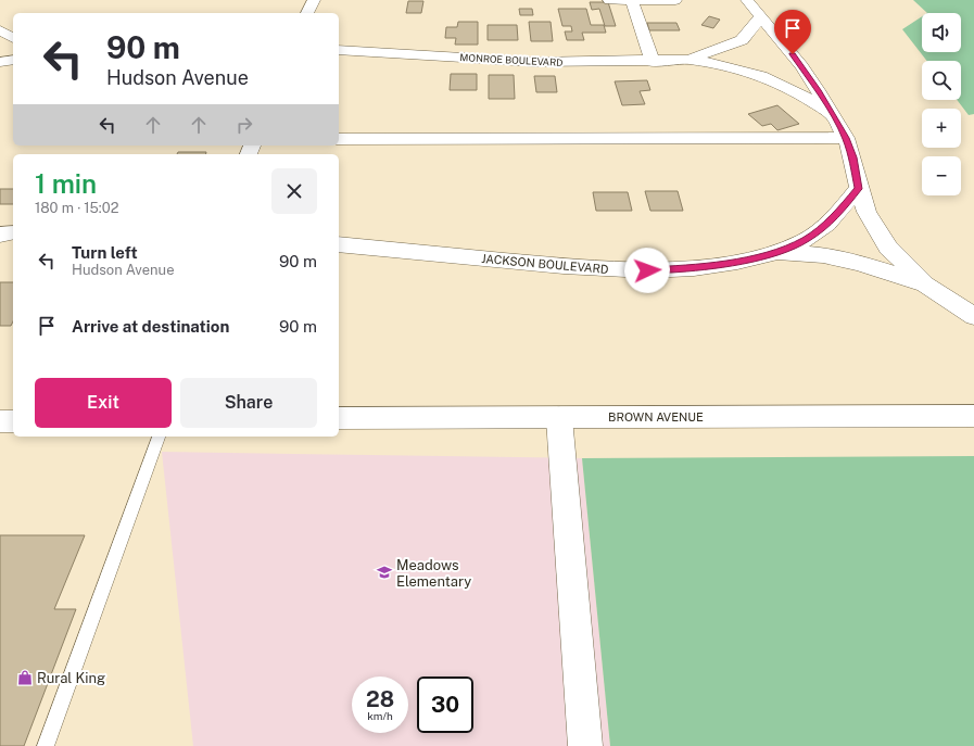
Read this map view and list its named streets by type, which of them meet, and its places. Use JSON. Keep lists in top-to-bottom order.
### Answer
{
  "streets": {
    "street": ["MONROE BOULEVARD", "JACKSON BOULEVARD", "BROWN AVENUE"]
  },
  "places": {
    "school or university": ["Meadows Elementary"],
    "shop": ["Rural King"]
  },
  "page": {
    "map_buttons": ["+", "−"],
    "turn": ["90 m", "Hudson Avenue"],
    "heading": ["1 min", "180 m · 15:02"],
    "list": [
      {
        "name": "Turn left",
        "note": "Hudson Avenue",
        "value": "90 m"
      },
      {
        "name": "Arrive at destination",
        "value": "90 m"
      }
    ],
    "buttons": ["Exit", "Share"],
    "speed": "28 km/h",
    "limit": "30"
  }
}
